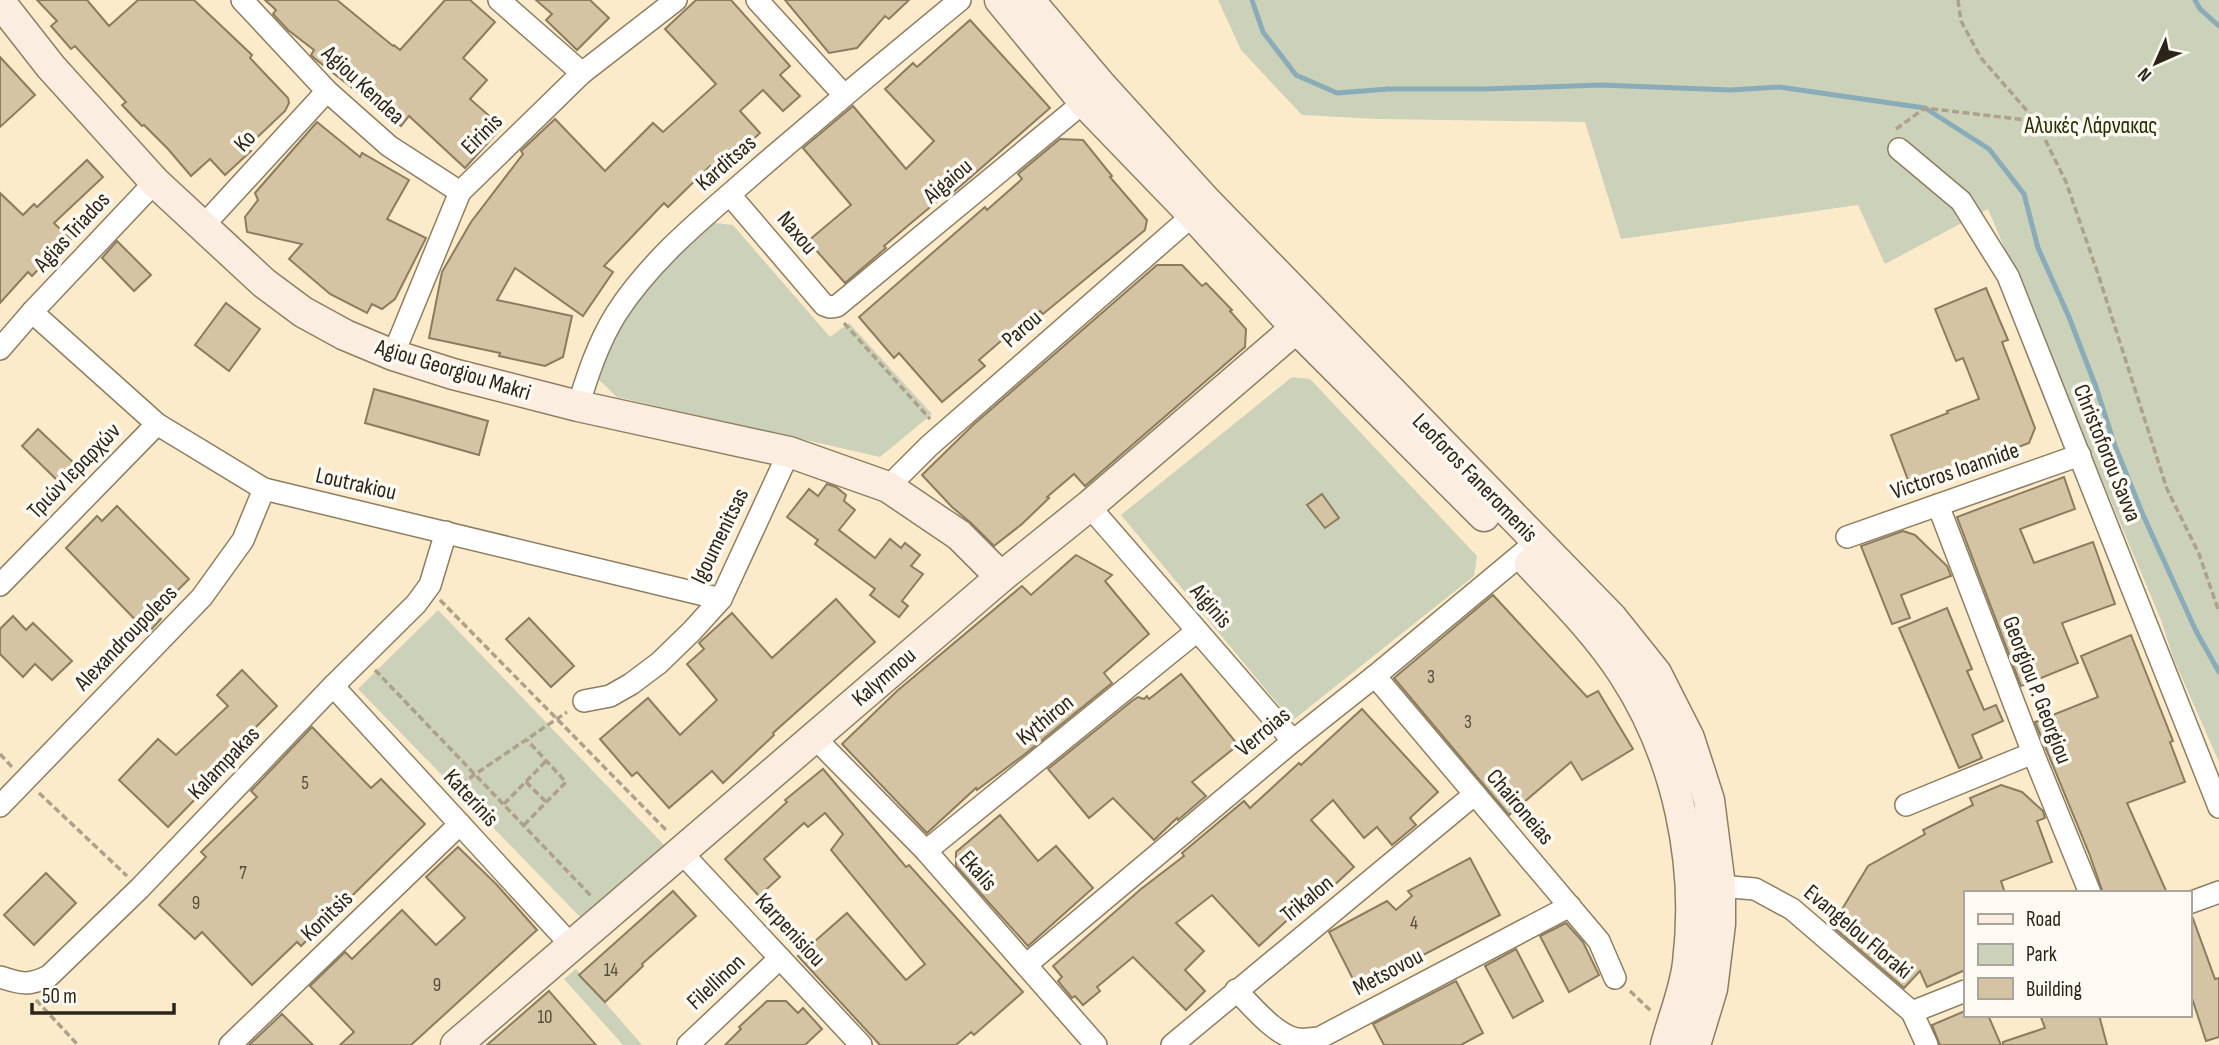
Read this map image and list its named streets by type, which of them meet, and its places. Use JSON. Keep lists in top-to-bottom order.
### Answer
{
  "streets": {
    "street": [
      "Agiou Kendea",
      "Eirinis",
      "Ko",
      "Karditsas",
      "Aigaiou",
      "Agias Triados",
      "Naxou",
      "Parou",
      "Agiou Georgiou Makri",
      "Christoforou Savva",
      "Τριών Ιεραρχών",
      "Victoros Ioannide",
      "Leoforos Faneromenis",
      "Loutrakiou",
      "Igoumenitsas",
      "Aiginis",
      "Alexandroupoleos",
      "Kalymnou",
      "Georgiou P. Georgiou",
      "Kythiron",
      "Verroias",
      "Kalampakas",
      "Katerinis",
      "Chaironeias",
      "Ekalis",
      "Trikalon",
      "Konitsis",
      "Karpenisiou",
      "Evangelou Floraki",
      "Metsovou",
      "Filellinon"
    ]
  },
  "crossings": [
    ["Agiou Kendea", "Eirinis"],
    ["Agiou Kendea", "Ko"],
    ["Eirinis", "Agiou Georgiou Makri"],
    ["Ko", "Agiou Georgiou Makri"],
    ["Karditsas", "Naxou"],
    ["Karditsas", "Agiou Georgiou Makri"],
    ["Aigaiou", "Naxou"],
    ["Aigaiou", "Leoforos Faneromenis"],
    ["Agias Triados", "Agiou Georgiou Makri"],
    ["Agias Triados", "Loutrakiou"],
    ["Parou", "Agiou Georgiou Makri"],
    ["Parou", "Leoforos Faneromenis"],
    ["Agiou Georgiou Makri", "Igoumenitsas"],
    ["Agiou Georgiou Makri", "Kalymnou"],
    ["Christoforou Savva", "Victoros Ioannide"],
    ["Τριών Ιεραρχών", "Loutrakiou"],
    ["Victoros Ioannide", "Georgiou P. Georgiou"],
    ["Leoforos Faneromenis", "Kalymnou"],
    ["Leoforos Faneromenis", "Verroias"],
    ["Leoforos Faneromenis", "Evangelou Floraki"],
    ["Loutrakiou", "Igoumenitsas"],
    ["Loutrakiou", "Alexandroupoleos"],
    ["Loutrakiou", "Kalampakas"],
    ["Aiginis", "Kalymnou"],
    ["Aiginis", "Kythiron"],
    ["Aiginis", "Verroias"],
    ["Kalymnou", "Katerinis"],
    ["Kalymnou", "Ekalis"],
    ["Kalymnou", "Karpenisiou"],
    ["Kythiron", "Ekalis"],
    ["Verroias", "Chaironeias"],
    ["Verroias", "Ekalis"],
    ["Kalampakas", "Katerinis"],
    ["Katerinis", "Konitsis"],
    ["Chaironeias", "Trikalon"],
    ["Chaironeias", "Metsovou"],
    ["Trikalon", "Metsovou"],
    ["Karpenisiou", "Filellinon"]
  ],
  "parks": ["Αλυκές Λάρνακας"],
  "house_numbers": [
    "3",
    "3",
    "5",
    "7",
    "9",
    "4",
    "14",
    "9",
    "10"
  ],
  "legend": ["Road", "Park", "Building"],
  "scale_bar": "50 m",
  "north": "bottom left"
}
